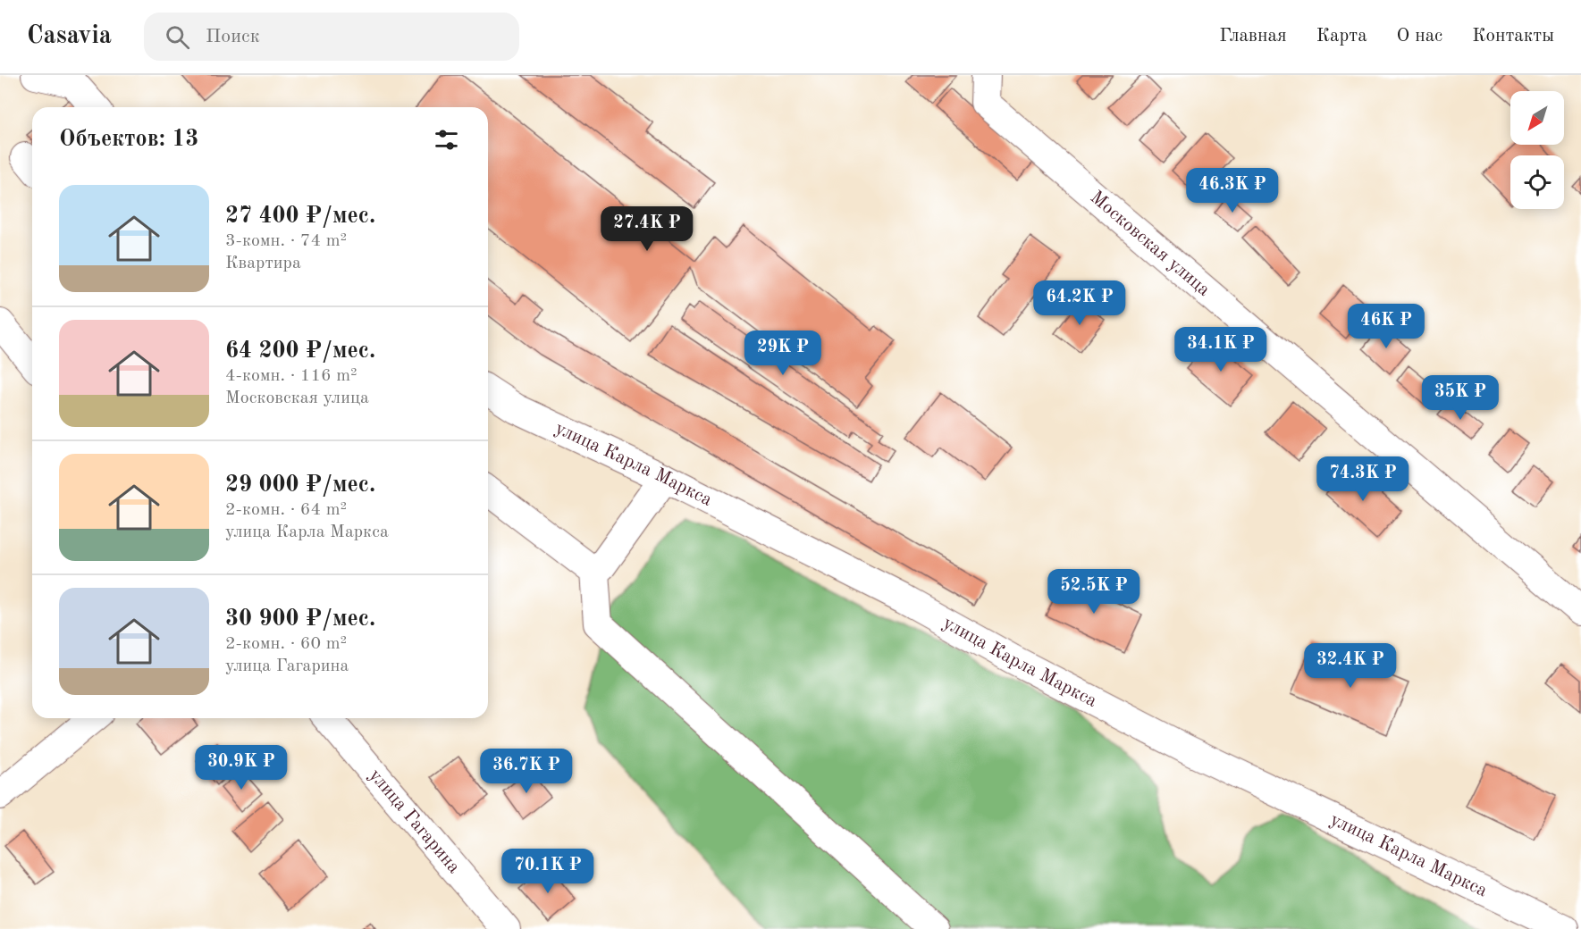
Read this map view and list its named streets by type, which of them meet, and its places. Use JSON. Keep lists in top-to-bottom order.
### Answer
{
  "streets": {
    "street": ["Московская улица", "улица Карла Маркса", "улица Гагарина"]
  },
  "north": "bottom left",
  "page": {
    "header": "Casavia",
    "search": "Поиск",
    "nav": [
      "Главная",
      "Карта",
      "О нас",
      "Контакты"
    ],
    "heading": "Объектов: 13",
    "price": [
      "46.3K ₽",
      "27.4K ₽",
      "64.2K ₽",
      "46K ₽",
      "34.1K ₽",
      "29K ₽",
      "35K ₽",
      "74.3K ₽",
      "52.5K ₽",
      "32.4K ₽",
      "30.9K ₽",
      "36.7K ₽",
      "70.1K ₽"
    ],
    "list": [
      {
        "name": "27 400 ₽/мес.",
        "note": "3-комн. · 74 m² · Квартира"
      },
      {
        "name": "64 200 ₽/мес.",
        "note": "4-комн. · 116 m² · Московская улица"
      },
      {
        "name": "29 000 ₽/мес.",
        "note": "2-комн. · 64 m² · улица Карла Маркса"
      },
      {
        "name": "30 900 ₽/мес.",
        "note": "2-комн. · 60 m² · улица Гагарина"
      }
    ]
  }
}
